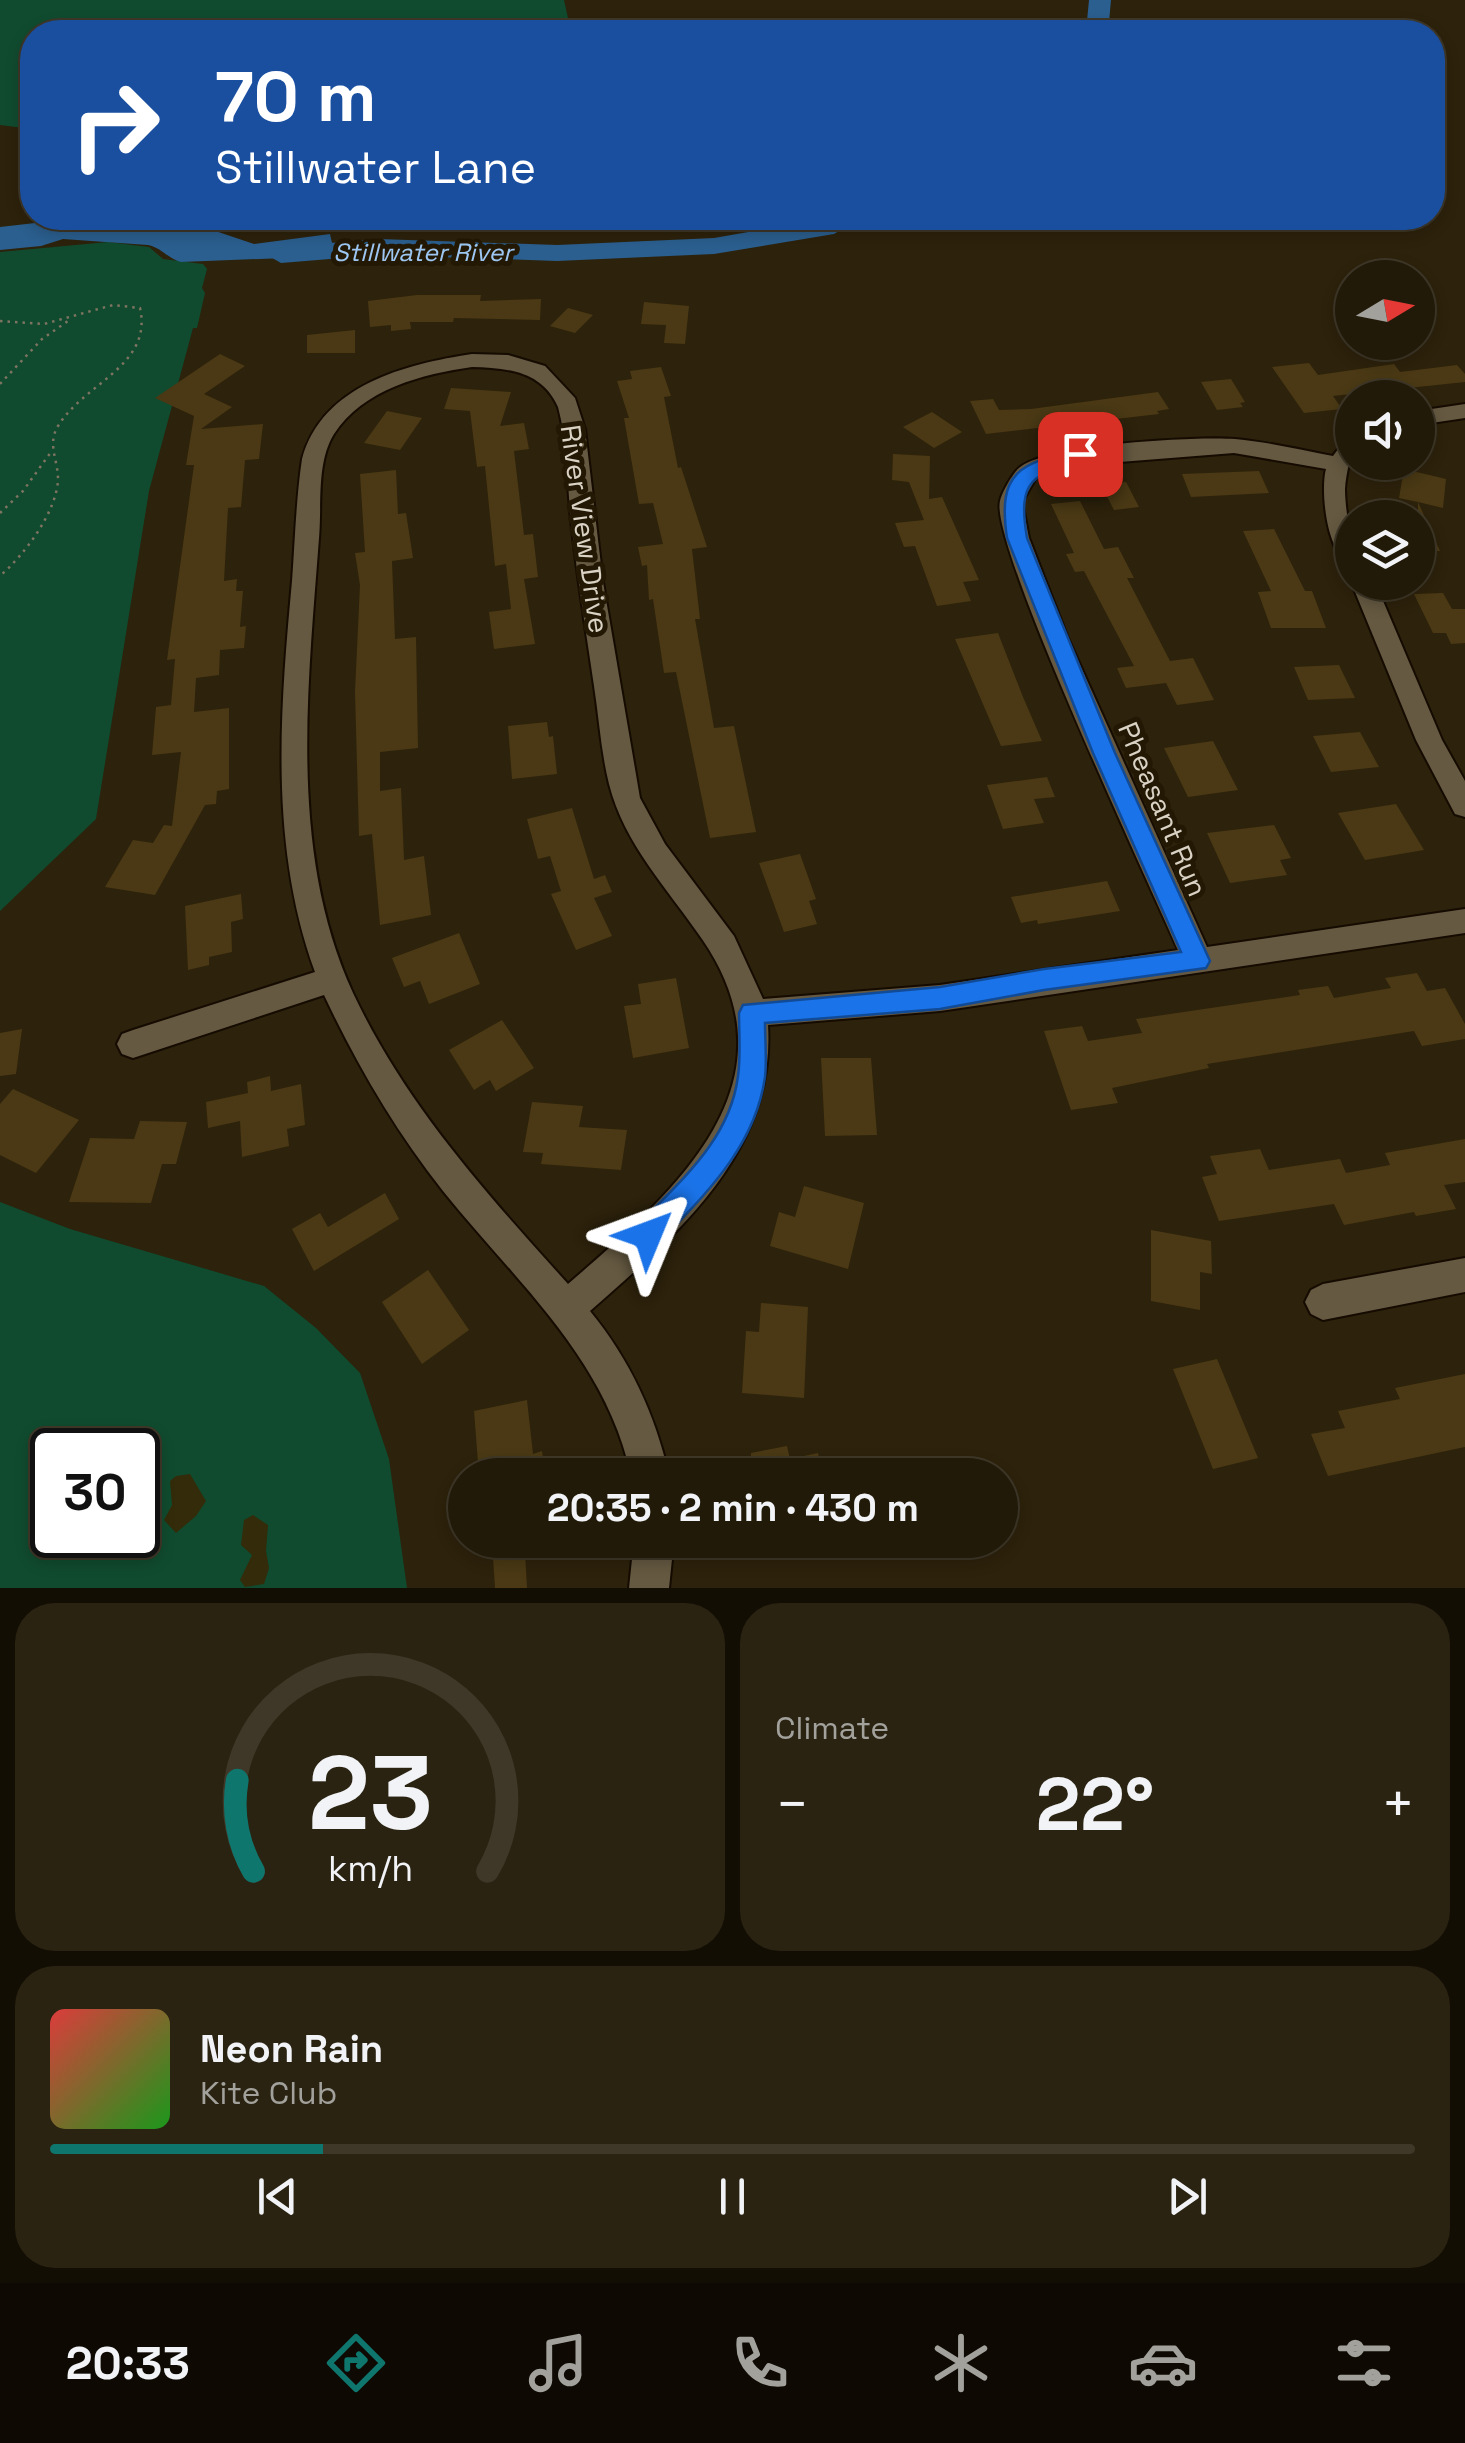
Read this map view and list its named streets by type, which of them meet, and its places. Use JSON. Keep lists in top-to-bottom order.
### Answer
{
  "streets": {
    "street": ["River View Drive", "Pheasant Run"]
  },
  "water": ["Stillwater River"],
  "north": "right",
  "page": {
    "turn": ["70 m", "Stillwater Lane"],
    "limit": "30",
    "trip": "20:35 · 2 min · 430 m",
    "tile": "Climate",
    "heat": ["−", "22°", "+"],
    "song": ["Neon Rain", "Kite Club"],
    "tabs": "20:33",
    "gauge": ["23", "km/h"]
  }
}
